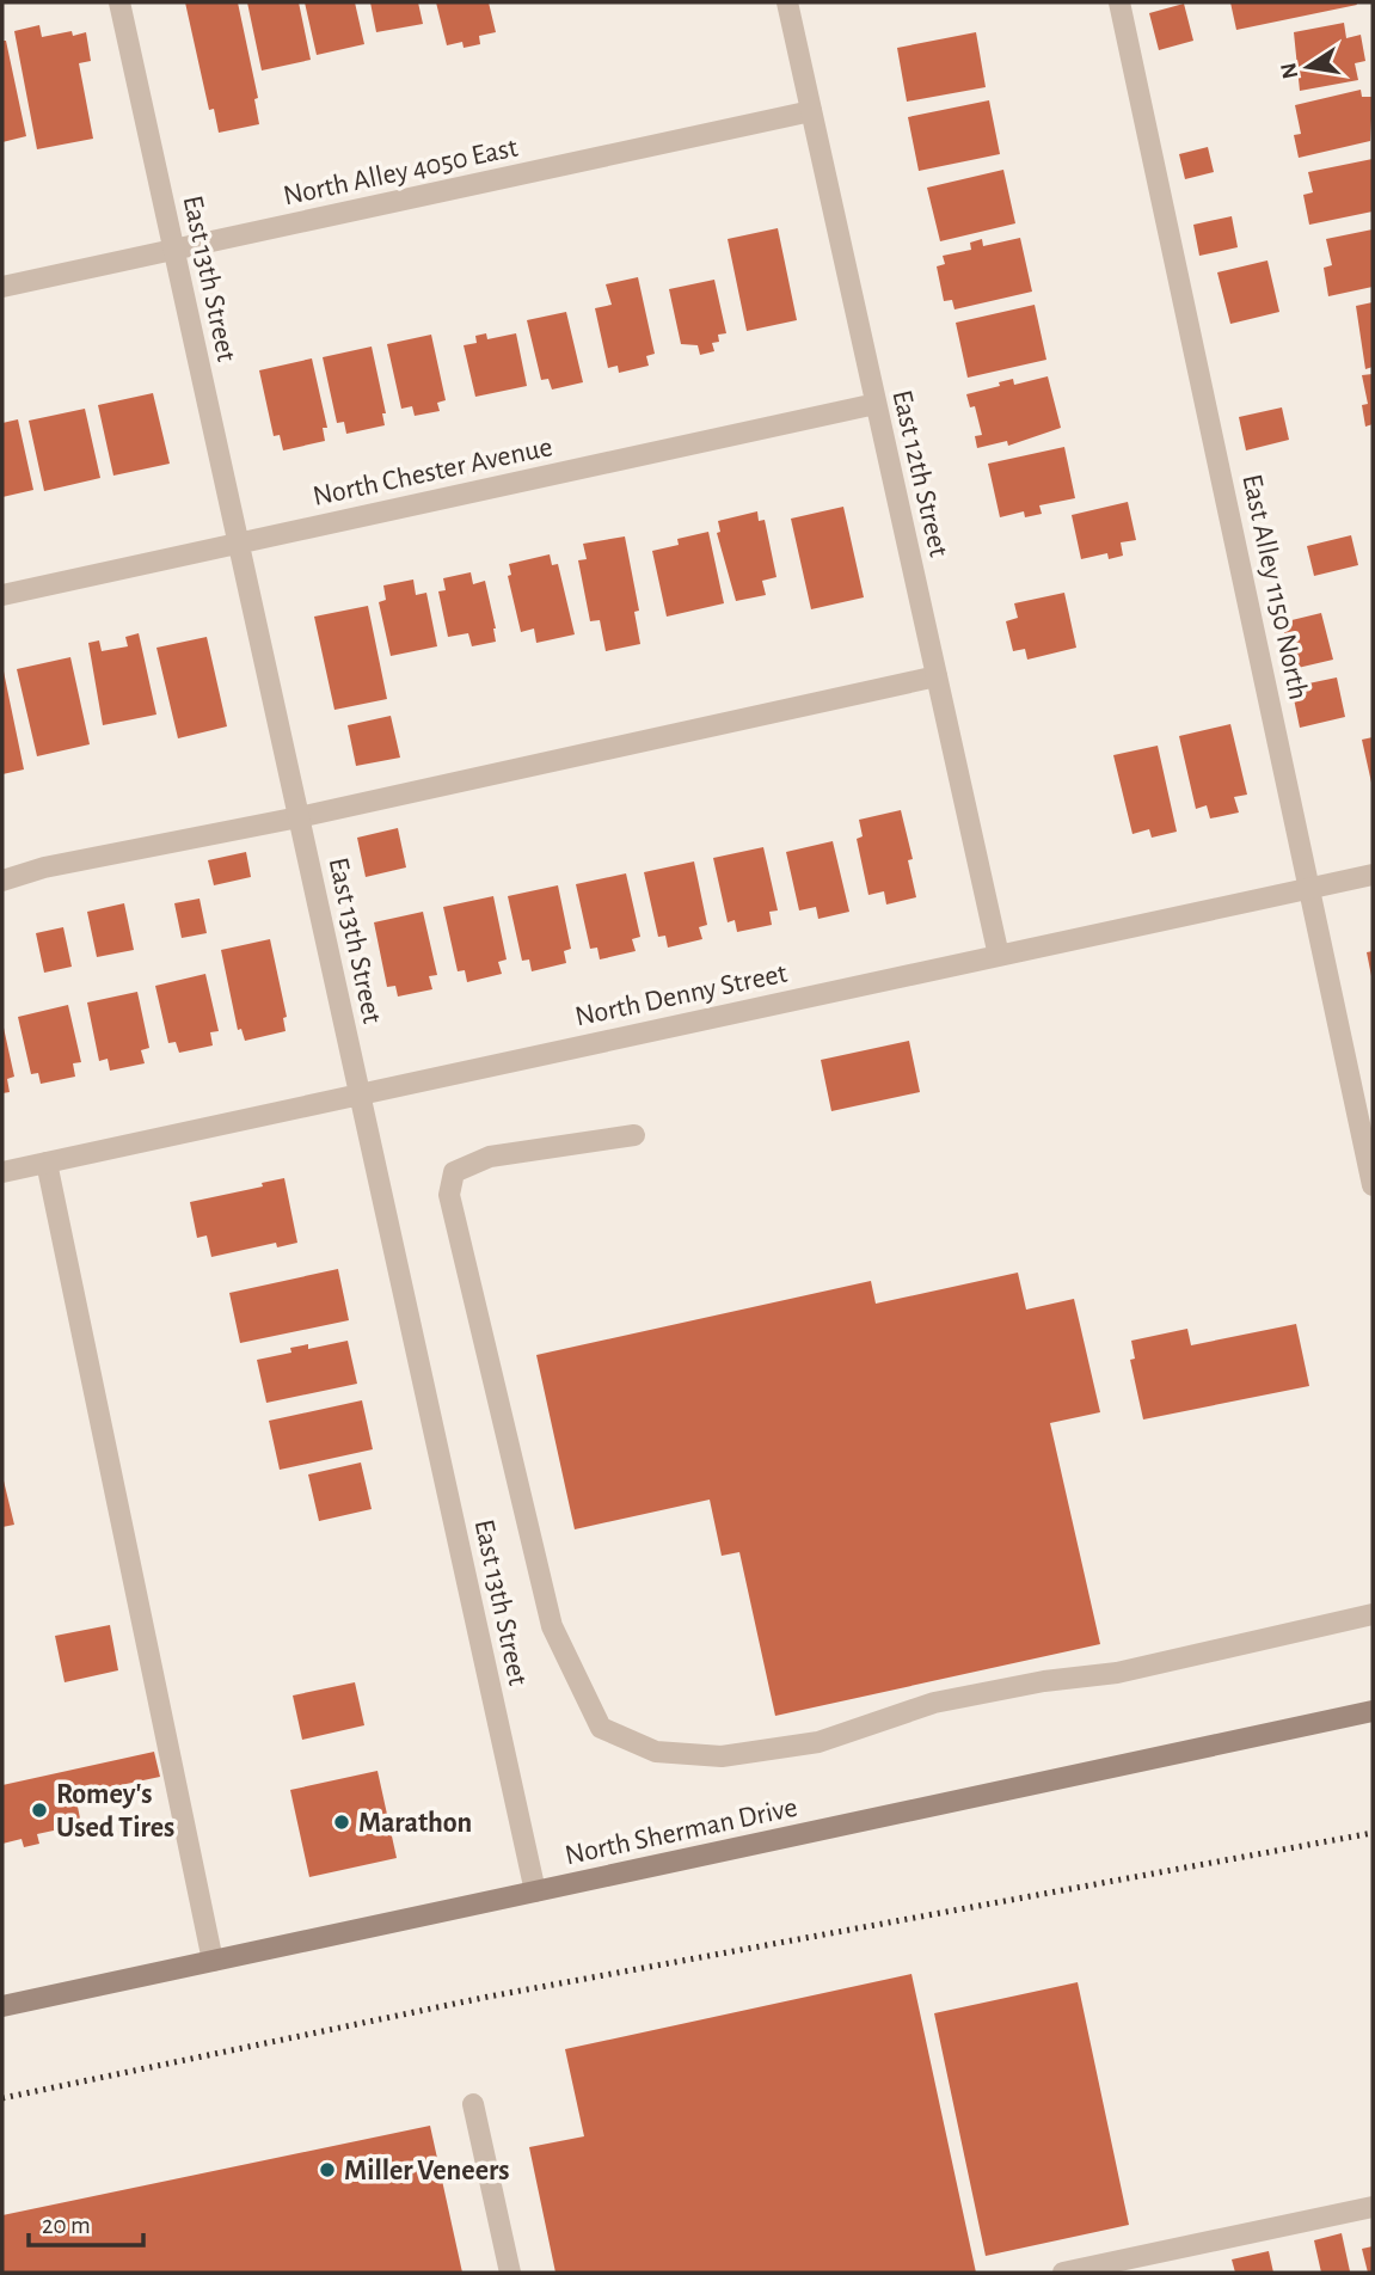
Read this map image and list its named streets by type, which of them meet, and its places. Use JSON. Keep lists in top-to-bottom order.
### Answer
{
  "streets": {
    "main road": ["North Sherman Drive"],
    "street": [
      "North Alley 4050 East",
      "East 13th Street",
      "North Chester Avenue",
      "East 12th Street",
      "East Alley 1150 North",
      "North Denny Street"
    ]
  },
  "crossings": [
    ["North Alley 4050 East", "East 13th Street"],
    ["North Alley 4050 East", "East 12th Street"],
    ["East 13th Street", "North Chester Avenue"],
    ["East 13th Street", "North Denny Street"],
    ["East 13th Street", "North Sherman Drive"],
    ["North Chester Avenue", "East 12th Street"],
    ["East 12th Street", "North Denny Street"],
    ["East Alley 1150 North", "North Denny Street"]
  ],
  "places": ["Romey's Used Tires", "Marathon", "Miller Veneers"],
  "scale_bar": "20 m",
  "north": "left"
}
